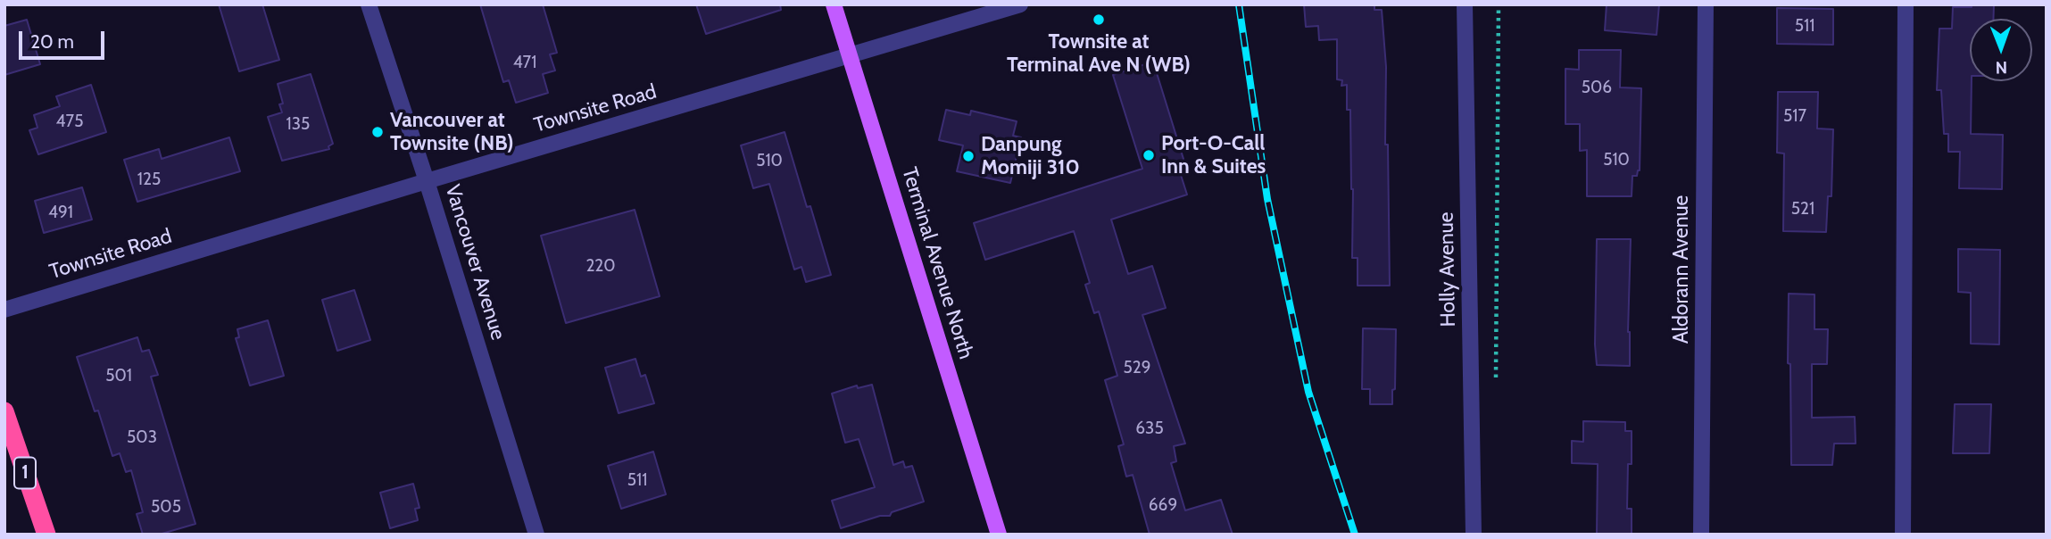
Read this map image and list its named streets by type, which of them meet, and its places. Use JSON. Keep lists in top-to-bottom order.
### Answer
{
  "streets": {
    "highway": ["1"],
    "main road": ["Terminal Avenue North"],
    "street": [
      "Townsite Road",
      "Vancouver Avenue",
      "Holly Avenue",
      "Aldorann Avenue"
    ]
  },
  "crossings": [
    ["Townsite Road", "Vancouver Avenue"],
    ["Townsite Road", "Terminal Avenue North"]
  ],
  "places": [
    "Townsite at Terminal Ave N (WB)",
    "Vancouver at Townsite (NB)",
    "Port-O-Call Inn & Suites",
    "Danpung Momiji 310"
  ],
  "house_numbers": [
    "511",
    "471",
    "506",
    "517",
    "475",
    "135",
    "510",
    "510",
    "125",
    "521",
    "491",
    "220",
    "529",
    "501",
    "635",
    "503",
    "511",
    "669",
    "505"
  ],
  "scale_bar": "20 m",
  "north": "bottom"
}
